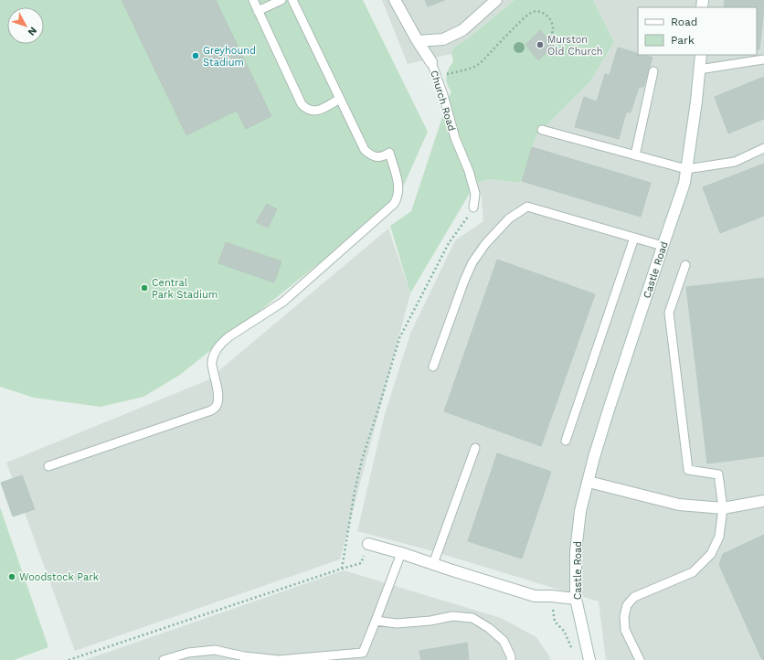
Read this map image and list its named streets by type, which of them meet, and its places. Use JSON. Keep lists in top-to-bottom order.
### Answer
{
  "streets": {
    "main road": ["Church Road", "Castle Road"]
  },
  "places": [
    "Murston Old Church",
    "Greyhound Stadium",
    "Central Park Stadium",
    "Woodstock Park"
  ],
  "legend": ["Road", "Park"],
  "north": "bottom right"
}
